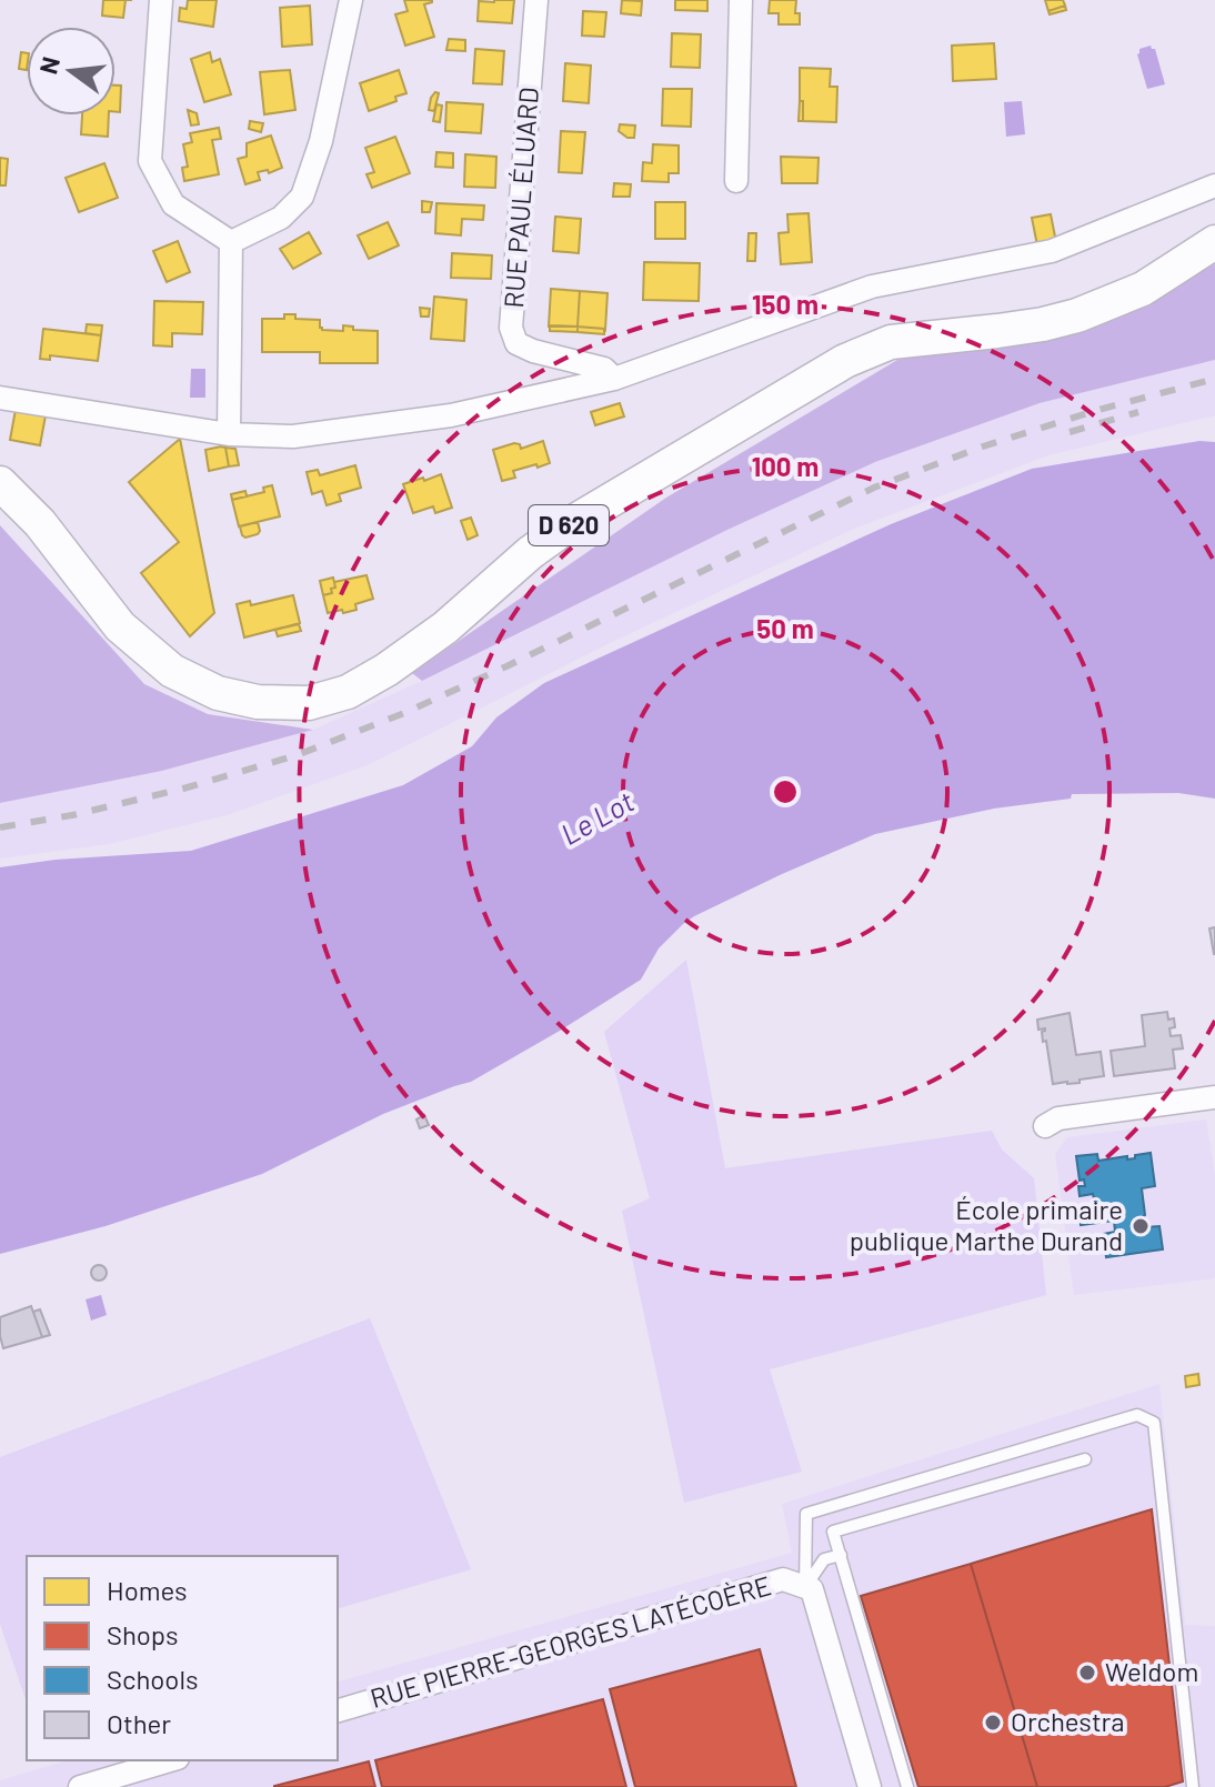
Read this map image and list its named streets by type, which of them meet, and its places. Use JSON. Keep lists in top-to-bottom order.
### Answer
{
  "streets": {
    "main road": ["D 620"],
    "street": ["RUE PAUL ÉLUARD", "RUE PIERRE-GEORGES LATÉCOÈRE"]
  },
  "water": ["Le Lot"],
  "places": ["École primaire publique Marthe Durand", "Weldom", "Orchestra"],
  "legend": [
    "Homes",
    "Shops",
    "Schools",
    "Other"
  ],
  "north": "left",
  "rings": ["150 m", "100 m", "50 m"]
}
